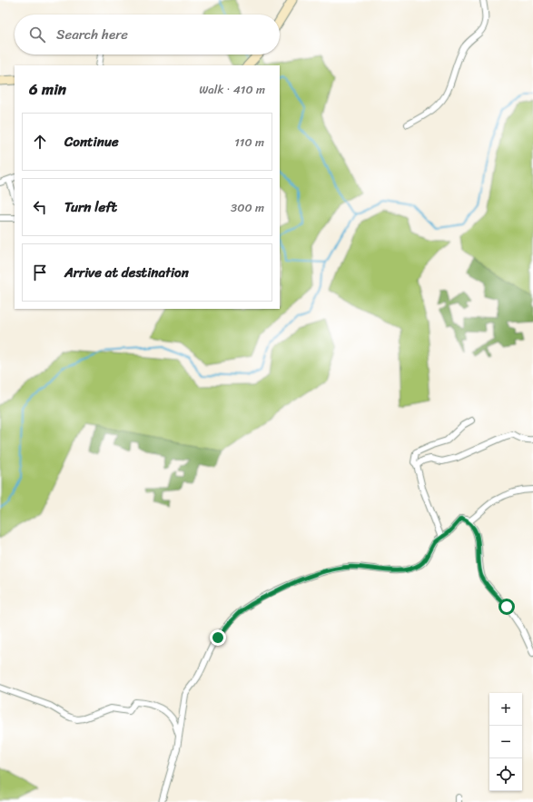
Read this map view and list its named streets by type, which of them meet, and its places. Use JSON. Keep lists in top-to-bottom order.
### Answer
{
  "page": {
    "search": "Search here",
    "heading": ["6 min", "Walk · 410 m"],
    "list": [
      ["Continue", "110 m"],
      ["Turn left", "300 m"],
      "Arrive at destination"
    ],
    "map_buttons": ["+", "−"]
  }
}
